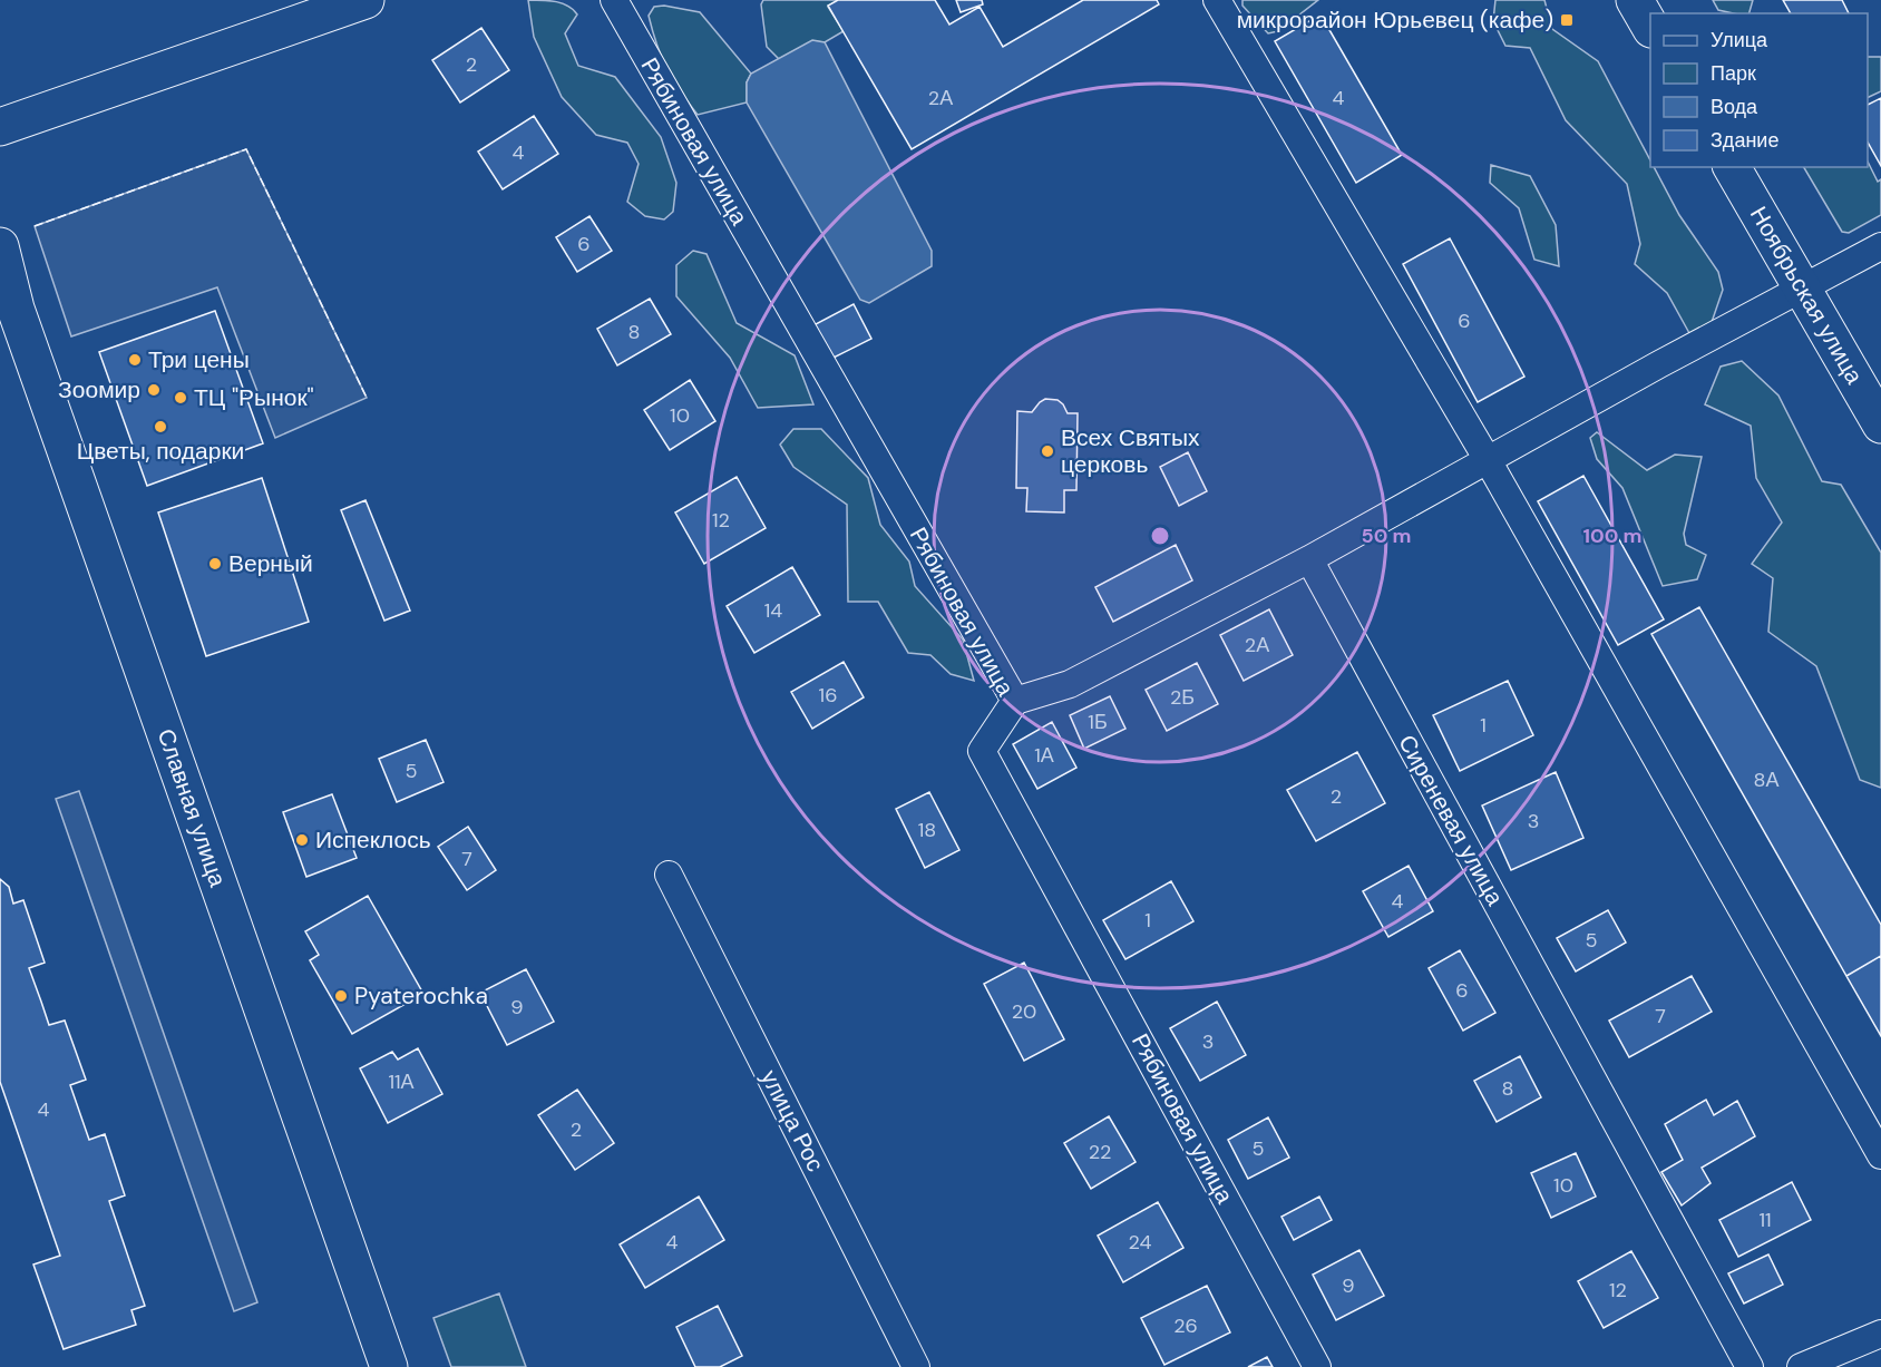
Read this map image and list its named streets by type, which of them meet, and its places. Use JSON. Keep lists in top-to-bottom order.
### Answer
{
  "streets": {
    "main road": ["Ноябрьская улица", "Славная улица"],
    "street": ["Рябиновая улица", "Сиреневая улица", "улица Рос"]
  },
  "places": {
    "transit": ["микрорайон Юрьевец (кафе)"],
    "other": [
      "Три цены",
      "Зоомир",
      "ТЦ \"Рынок\"",
      "Цветы, подарки",
      "Всех Святых церковь",
      "Верный",
      "Испеклось",
      "Pyaterochka"
    ]
  },
  "house_numbers": [
    "2",
    "2А",
    "4",
    "4",
    "6",
    "6",
    "8",
    "10",
    "12",
    "14",
    "2А",
    "16",
    "2Б",
    "1Б",
    "1",
    "1А",
    "5",
    "8А",
    "2",
    "3",
    "18",
    "7",
    "4",
    "1",
    "5",
    "6",
    "9",
    "20",
    "7",
    "3",
    "11А",
    "8",
    "4",
    "2",
    "5",
    "22",
    "10",
    "11",
    "4",
    "24",
    "9",
    "12",
    "26"
  ],
  "legend": [
    "Улица",
    "Парк",
    "Вода",
    "Здание"
  ],
  "rings": ["50 m", "100 m"]
}
